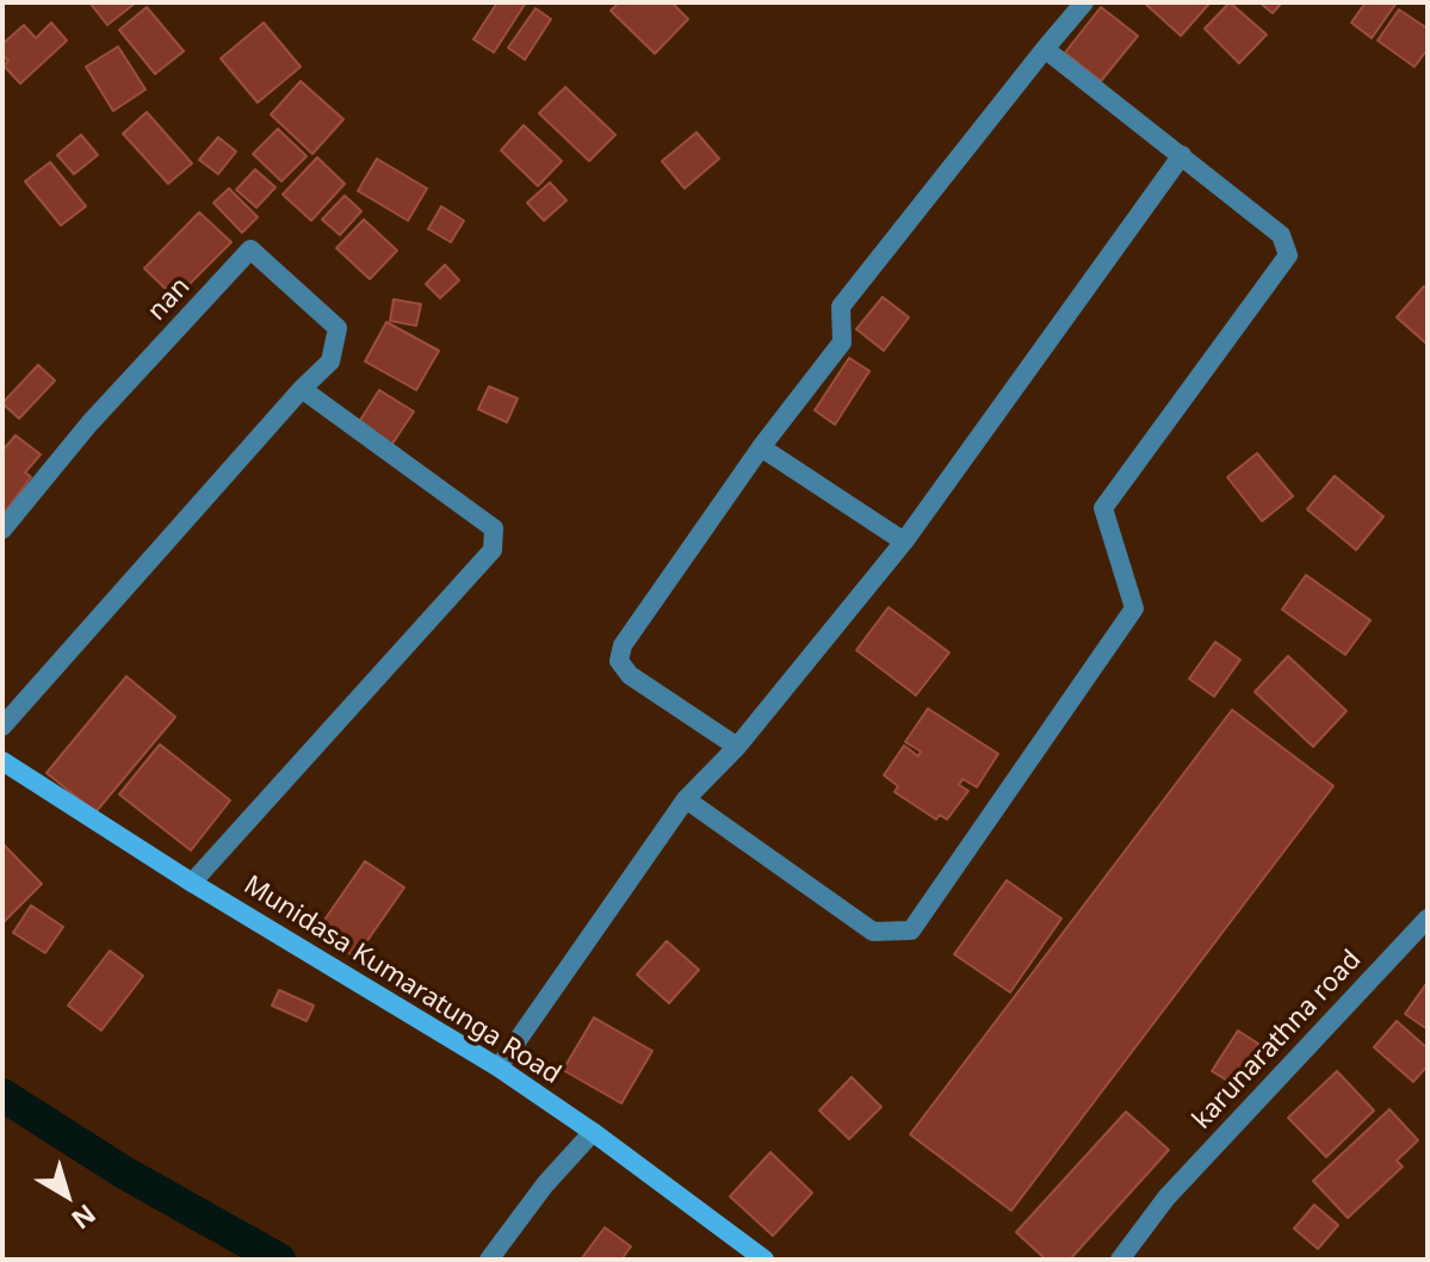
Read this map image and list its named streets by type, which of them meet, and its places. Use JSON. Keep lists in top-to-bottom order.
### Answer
{
  "streets": {
    "street": ["nan", "Munidasa Kumaratunga Road", "karunarathna road"]
  },
  "north": "bottom right"
}
